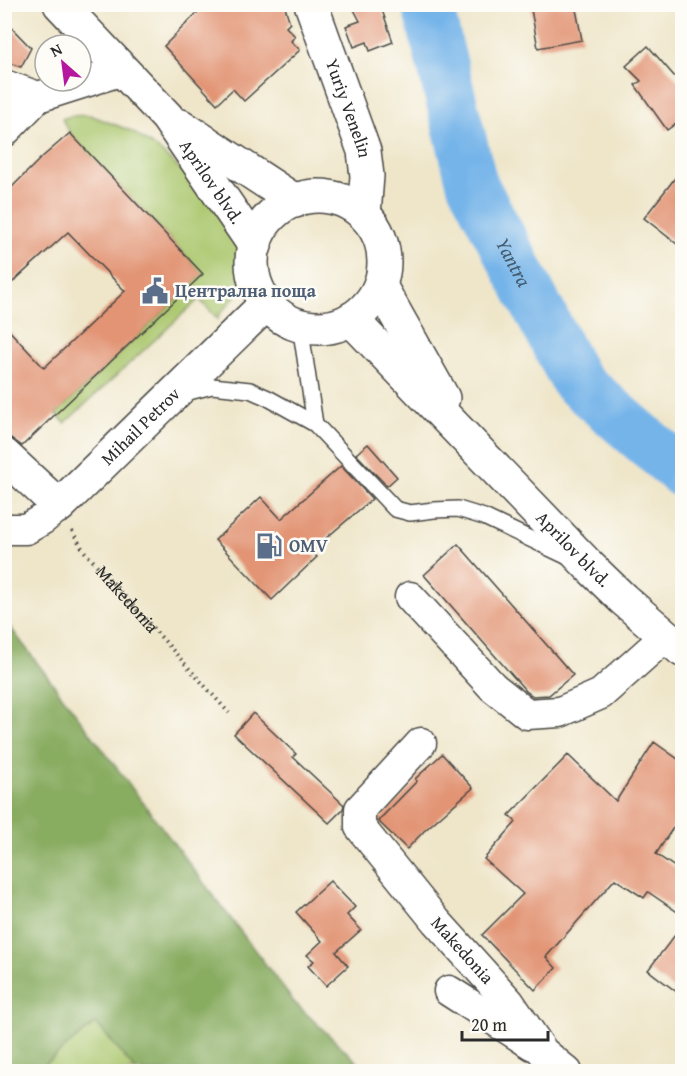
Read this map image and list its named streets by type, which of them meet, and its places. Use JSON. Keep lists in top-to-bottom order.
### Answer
{
  "streets": {
    "main road": ["Yuriy Venelin", "Aprilov blvd.", "Mihail Petrov"],
    "street": ["Makedonia"]
  },
  "crossings": [
    ["Yuriy Venelin", "Aprilov blvd."],
    ["Yuriy Venelin", "Mihail Petrov"],
    ["Aprilov blvd.", "Mihail Petrov"],
    ["Mihail Petrov", "Makedonia"]
  ],
  "water": ["Yantra"],
  "places": {
    "public building": ["Централна поща"],
    "fuel station": ["OMV"]
  },
  "scale_bar": "20 m",
  "north": "top left"
}
